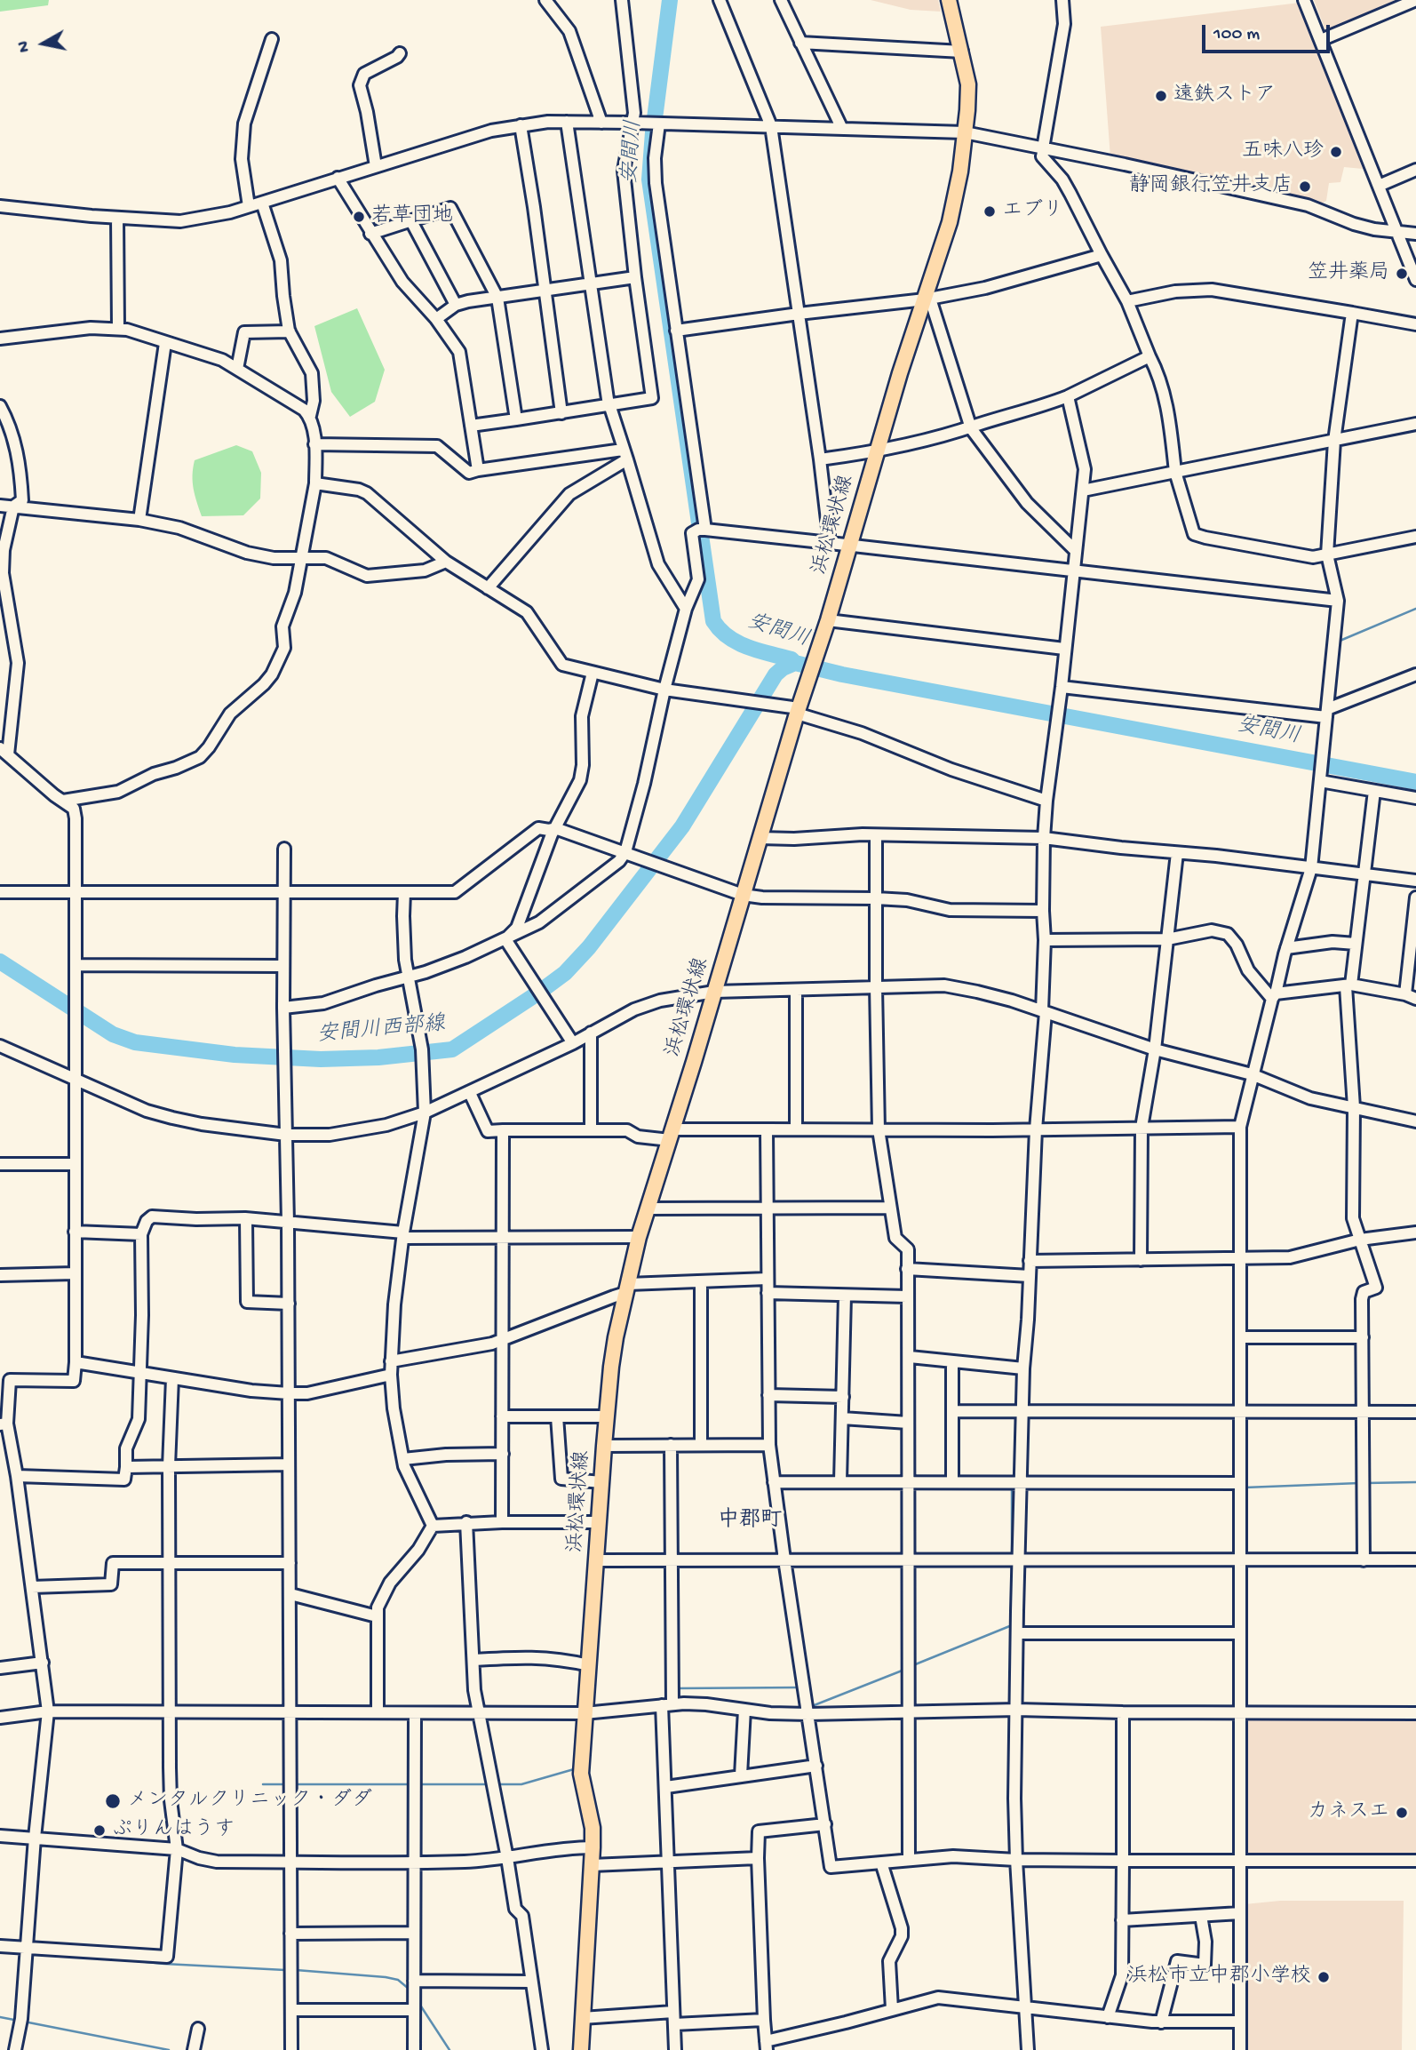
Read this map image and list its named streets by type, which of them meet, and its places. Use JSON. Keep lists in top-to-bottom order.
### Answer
{
  "streets": {
    "main road": ["浜松環状線"]
  },
  "districts": ["中郡町"],
  "water": ["安間川", "安間川西部線"],
  "places": [
    "遠鉄ストア",
    "五味八珍",
    "静岡銀行笠井支店",
    "エブリ",
    "若草団地",
    "笠井薬局",
    "メンタルクリニック・ダダ",
    "カネスエ",
    "ぷりんはうす",
    "浜松市立中郡小学校"
  ],
  "scale_bar": "100 m",
  "north": "left"
}
